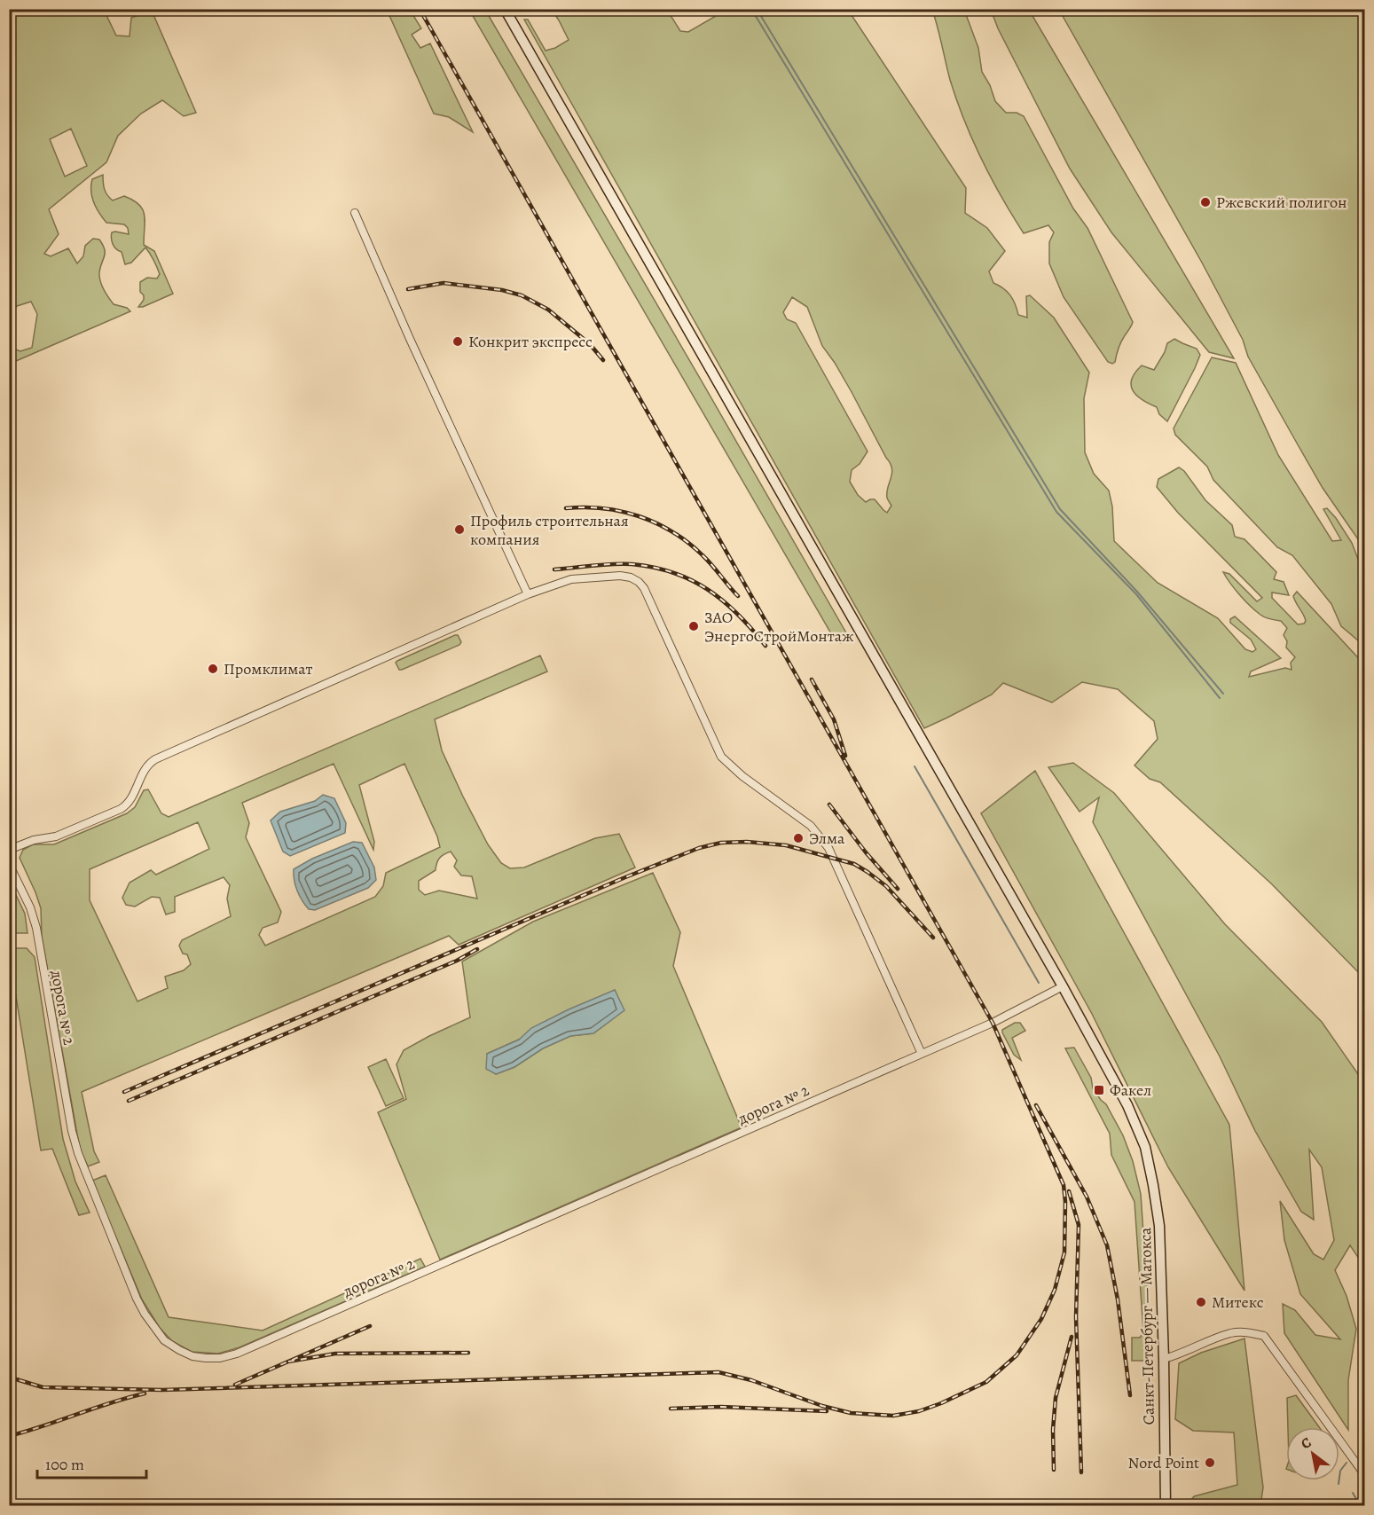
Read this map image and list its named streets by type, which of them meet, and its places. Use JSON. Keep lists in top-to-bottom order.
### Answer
{
  "streets": {
    "main road": ["Санкт-Петербург — Матокса"],
    "street": ["дорога № 2"]
  },
  "crossings": [
    ["дорога № 2", "Санкт-Петербург — Матокса"]
  ],
  "places": {
    "other": [
      "Ржевский полигон",
      "Конкрит экспресс",
      "Профиль строительная компания",
      "ЗАО ЭнергоСтройМонтаж",
      "Промклимат",
      "Элма",
      "Митекс",
      "Nord Point"
    ],
    "transit": ["Факел"]
  },
  "scale_bar": "100 m",
  "north": "top left"
}
